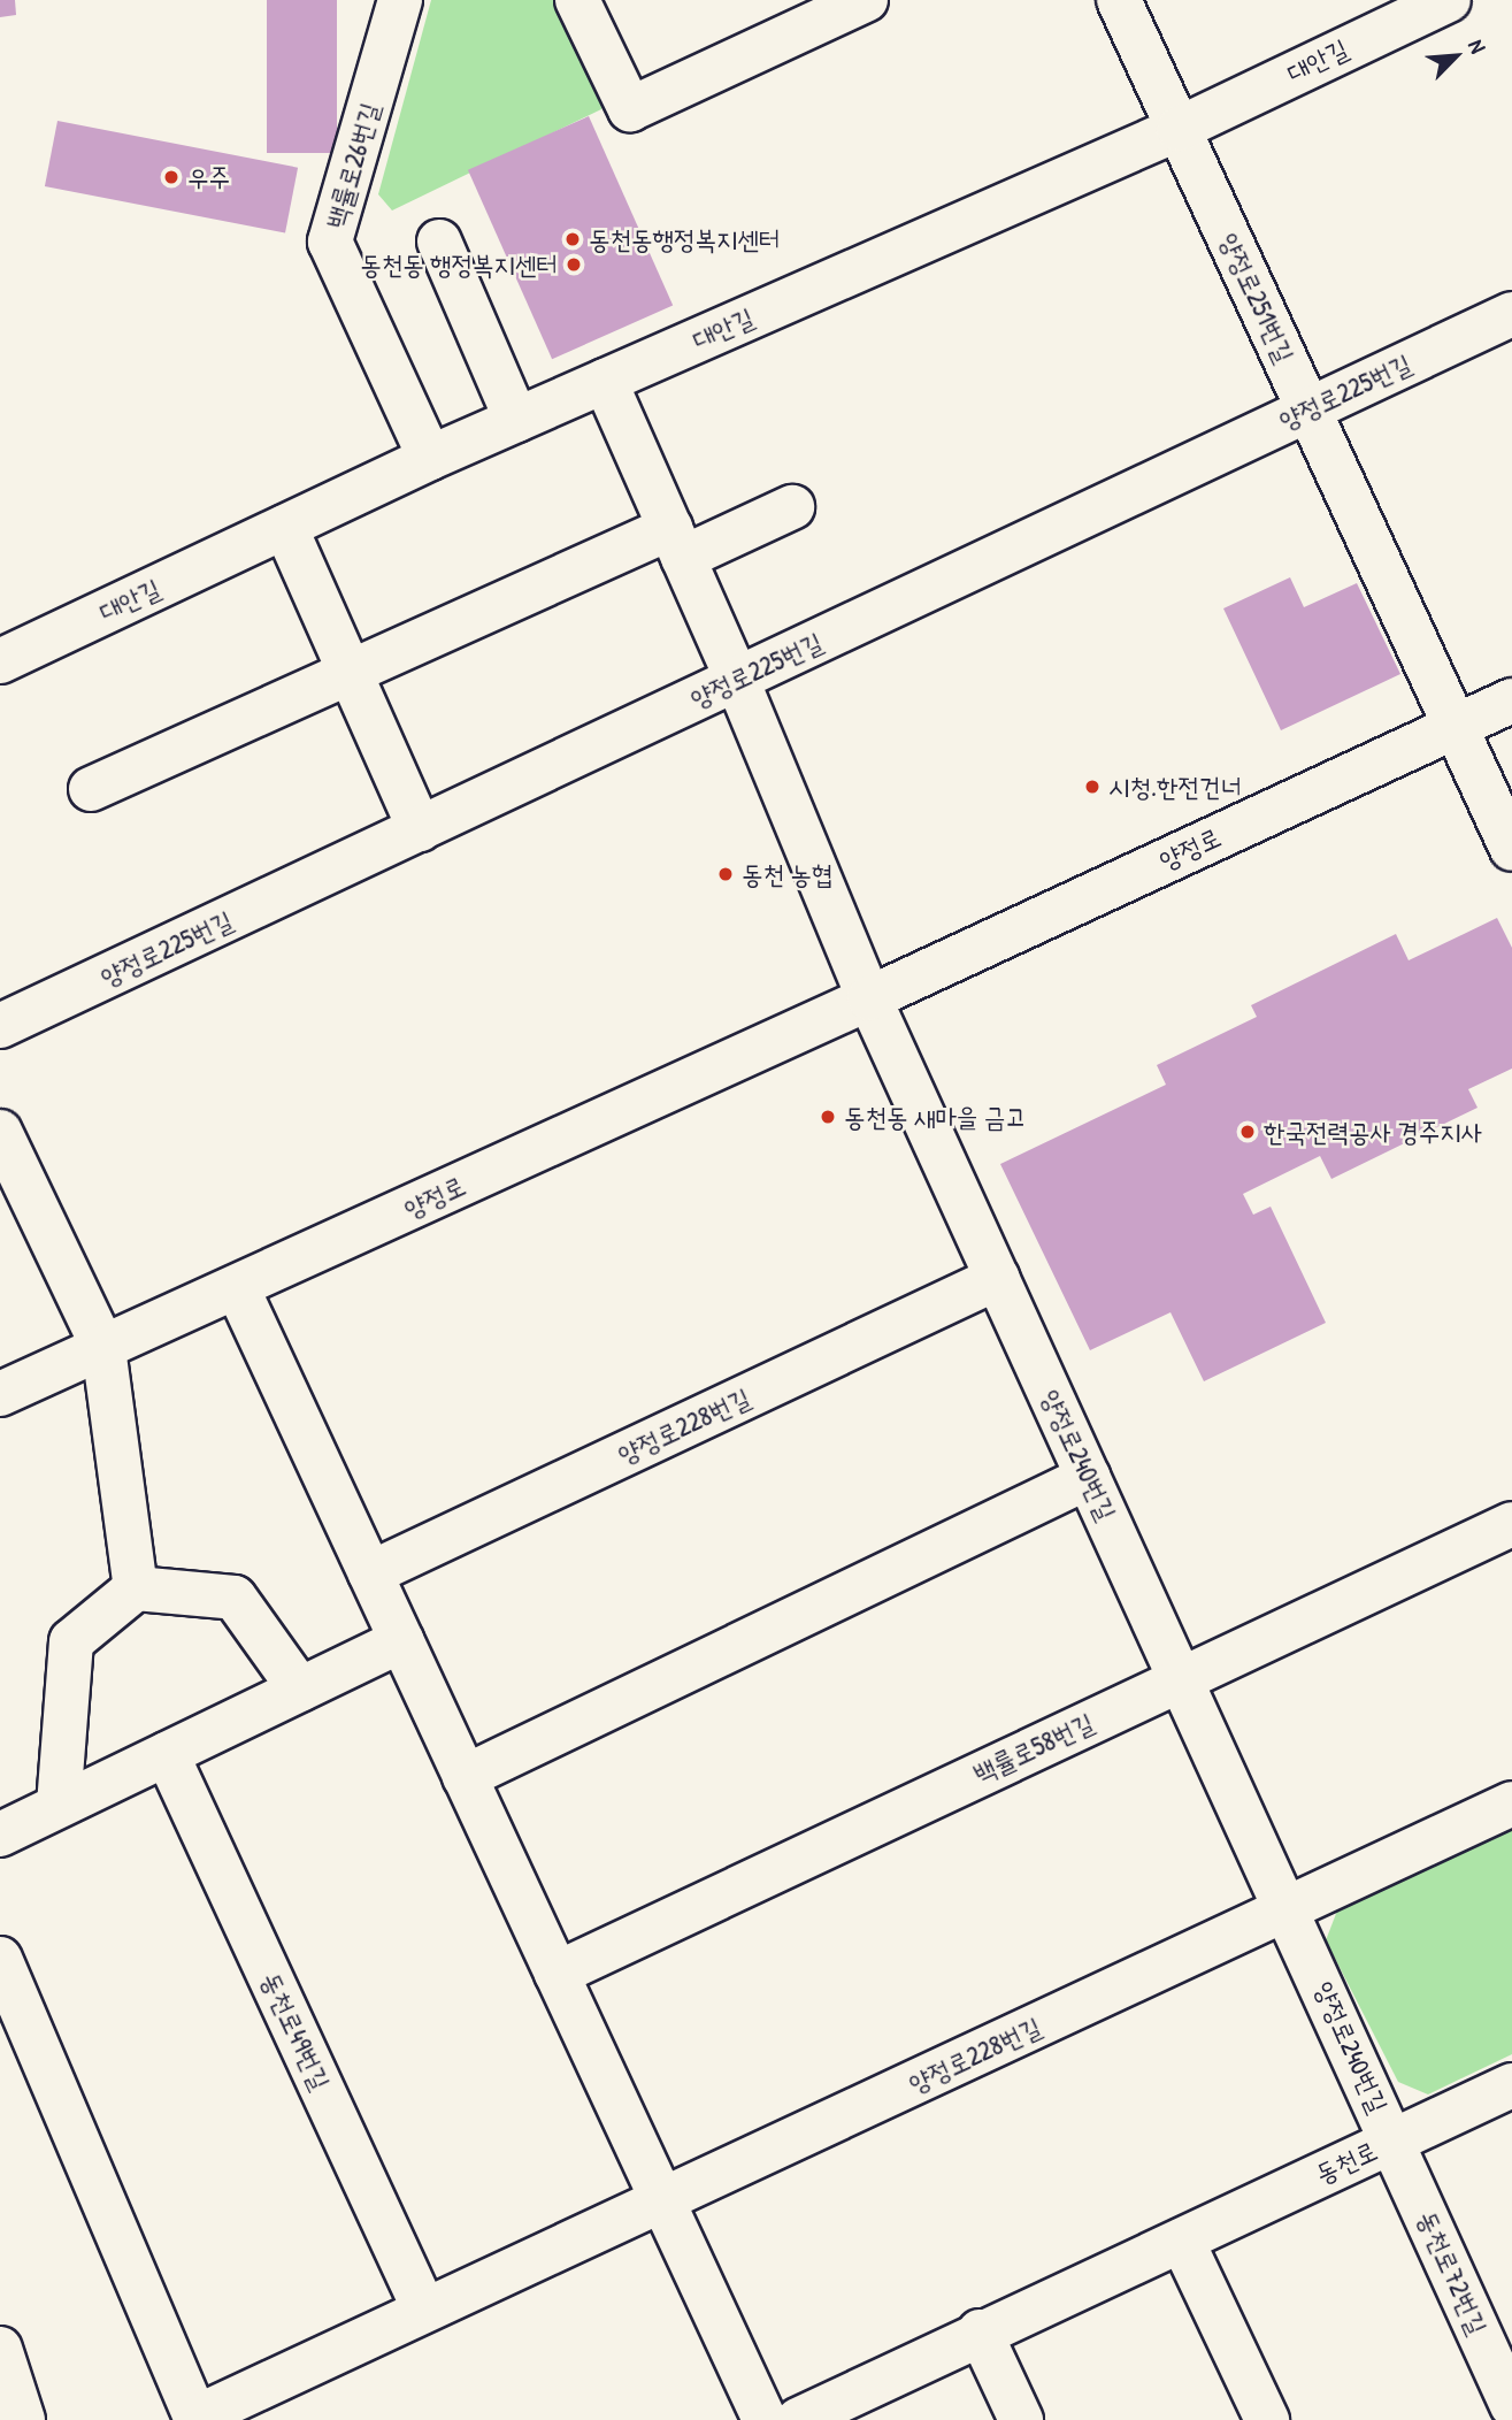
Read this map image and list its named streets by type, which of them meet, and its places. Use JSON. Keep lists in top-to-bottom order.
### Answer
{
  "streets": {
    "street": [
      "대안길",
      "백률로26번길",
      "양정로251번길",
      "양정로225번길",
      "양정로",
      "양정로228번길",
      "양정로240번길",
      "백률로58번길",
      "동천로49번길",
      "동천로",
      "동천로72번길"
    ]
  },
  "crossings": [
    ["대안길", "백률로26번길"],
    ["대안길", "양정로251번길"],
    ["양정로251번길", "양정로225번길"],
    ["양정로251번길", "양정로"],
    ["양정로", "양정로240번길"],
    ["양정로228번길", "양정로240번길"],
    ["양정로240번길", "백률로58번길"],
    ["양정로240번길", "동천로"],
    ["양정로240번길", "동천로72번길"],
    ["동천로", "동천로72번길"]
  ],
  "places": [
    "우주",
    "동천동행정복지센터",
    "동천동 행정복지센터",
    "시청.한전건너",
    "동천 농협",
    "동천동 새마을 금고",
    "한국전력공사 경주지사"
  ],
  "north": "top right"
}
